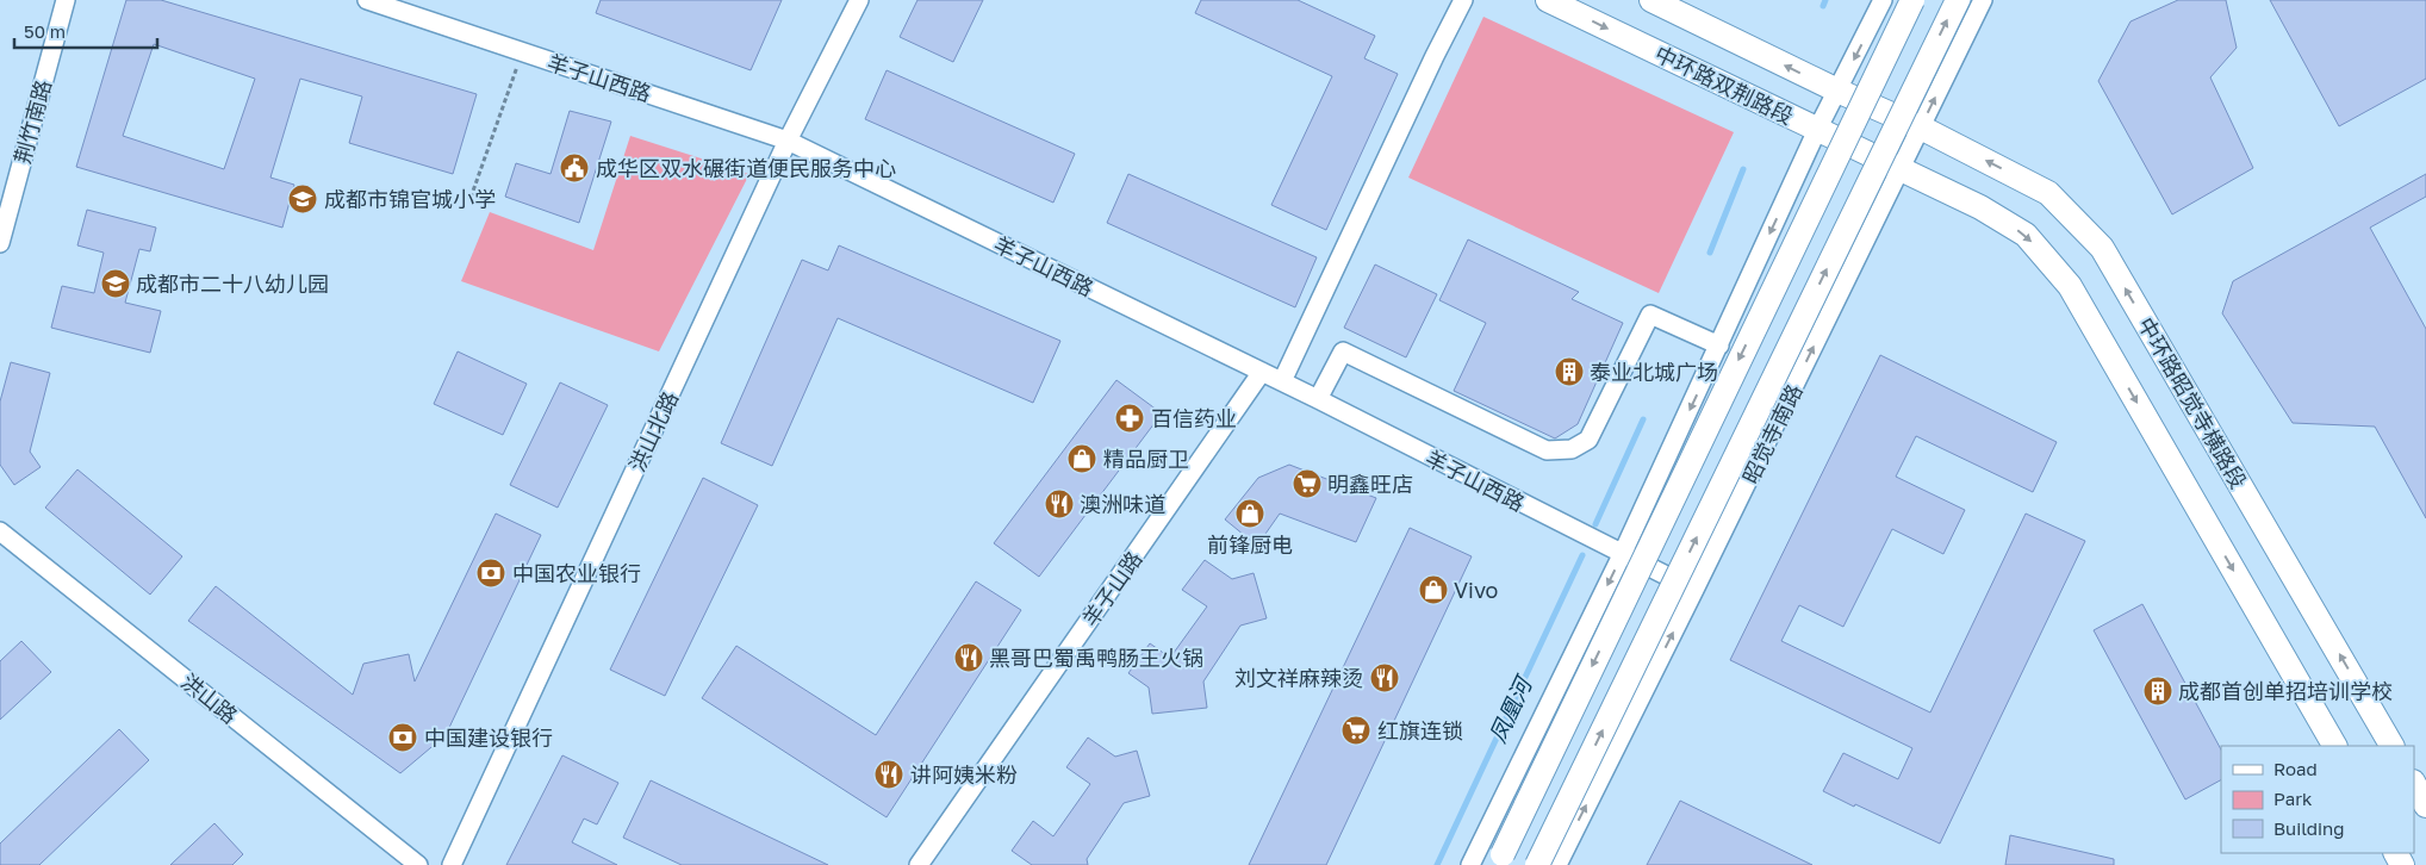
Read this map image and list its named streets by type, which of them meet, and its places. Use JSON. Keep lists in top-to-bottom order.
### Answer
{
  "streets": {
    "main road": ["中环路双荆路段", "中环路昭觉寺横路段", "昭觉寺南路"],
    "street": [
      "羊子山西路",
      "荆竹南路",
      "洪山北路",
      "羊子山路",
      "洪山路"
    ]
  },
  "crossings": [
    ["羊子山西路", "洪山北路"],
    ["羊子山西路", "昭觉寺南路"],
    ["羊子山西路", "羊子山路"],
    ["中环路双荆路段", "中环路昭觉寺横路段"],
    ["中环路双荆路段", "昭觉寺南路"],
    ["中环路昭觉寺横路段", "昭觉寺南路"]
  ],
  "water": ["凤凰河"],
  "places": {
    "public building": ["成华区双水碾街道便民服务中心"],
    "school or university": ["成都市锦官城小学", "成都市二十八幼儿园"],
    "building": ["泰业北城广场", "成都首创单招培训学校"],
    "pharmacy": ["百信药业"],
    "shop": ["精品厨卫", "前锋厨电", "Vivo"],
    "supermarket": ["明鑫旺店", "红旗连锁"],
    "restaurant": [
      "澳洲味道",
      "黑哥巴蜀禹鸭肠王火锅",
      "刘文祥麻辣烫",
      "讲阿姨米粉"
    ],
    "bank": ["中国农业银行", "中国建设银行"]
  },
  "legend": ["Road", "Park", "Building"],
  "scale_bar": "50 m"
}
